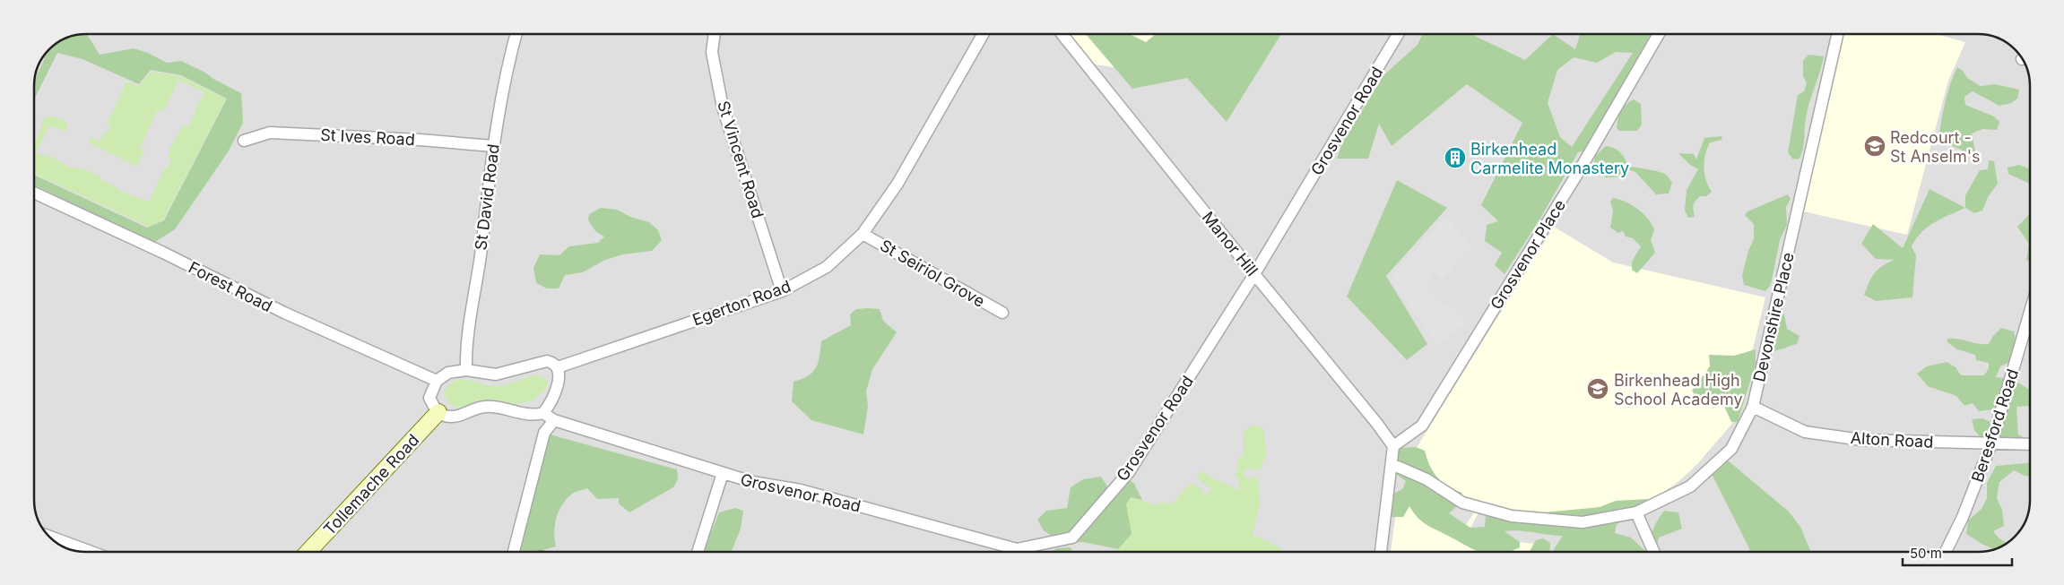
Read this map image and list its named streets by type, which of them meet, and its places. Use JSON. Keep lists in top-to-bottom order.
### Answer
{
  "streets": {
    "street": [
      "Grosvenor Road",
      "St Ives Road",
      "St Vincent Road",
      "St David Road",
      "Manor Hill",
      "Grosvenor Place",
      "St Seiriol Grove",
      "Forest Road",
      "Egerton Road",
      "Devonshire Place",
      "Beresford Road",
      "Alton Road",
      "Tollemache Road"
    ]
  },
  "crossings": [
    ["Grosvenor Road", "Manor Hill"],
    ["St Ives Road", "St David Road"],
    ["St Vincent Road", "Egerton Road"],
    ["Manor Hill", "Grosvenor Place"],
    ["St Seiriol Grove", "Egerton Road"],
    ["Devonshire Place", "Alton Road"],
    ["Beresford Road", "Alton Road"]
  ],
  "places": {
    "school or university": ["Redcourt - St Anselm's", "Birkenhead High School Academy"],
    "building": ["Birkenhead Carmelite Monastery"]
  },
  "scale_bar": "50 m"
}
